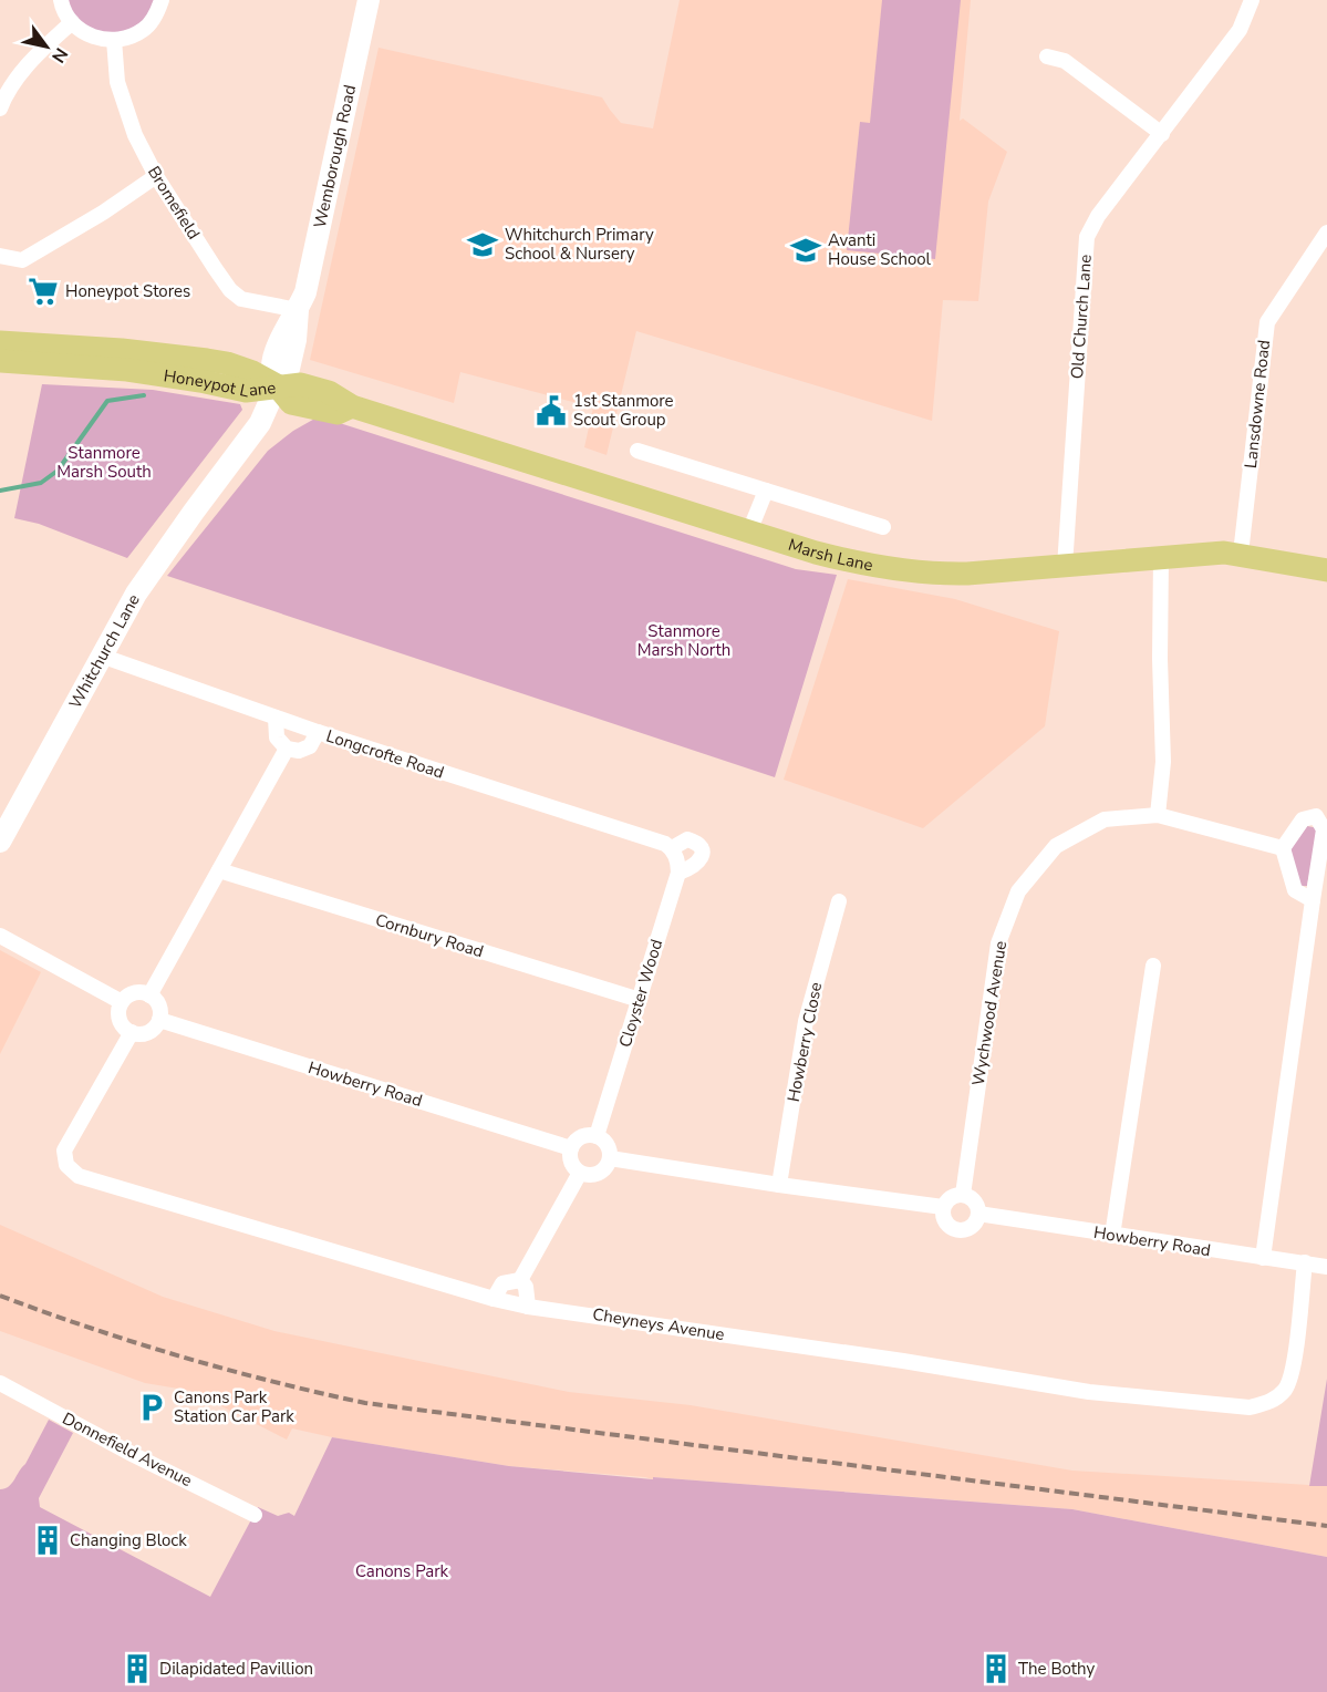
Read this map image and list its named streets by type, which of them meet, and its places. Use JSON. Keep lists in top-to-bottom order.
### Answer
{
  "streets": {
    "main road": [
      "Wemborough Road",
      "Honeypot Lane",
      "Marsh Lane",
      "Whitchurch Lane"
    ],
    "street": [
      "Bromefield",
      "Old Church Lane",
      "Lansdowne Road",
      "Longcrofte Road",
      "Cornbury Road",
      "Cloyster Wood",
      "Wychwood Avenue",
      "Howberry Close",
      "Howberry Road",
      "Cheyneys Avenue",
      "Donnefield Avenue"
    ]
  },
  "crossings": [
    ["Wemborough Road", "Bromefield"],
    ["Wemborough Road", "Honeypot Lane"],
    ["Wemborough Road", "Marsh Lane"],
    ["Wemborough Road", "Whitchurch Lane"],
    ["Old Church Lane", "Marsh Lane"],
    ["Honeypot Lane", "Marsh Lane"],
    ["Honeypot Lane", "Whitchurch Lane"],
    ["Lansdowne Road", "Marsh Lane"],
    ["Marsh Lane", "Whitchurch Lane"],
    ["Whitchurch Lane", "Longcrofte Road"],
    ["Longcrofte Road", "Cloyster Wood"],
    ["Cornbury Road", "Cloyster Wood"],
    ["Cloyster Wood", "Howberry Road"],
    ["Wychwood Avenue", "Howberry Road"],
    ["Howberry Road", "Cheyneys Avenue"]
  ],
  "parks": ["Stanmore Marsh South", "Stanmore Marsh North", "Canons Park"],
  "places": {
    "school or university": ["Whitchurch Primary School & Nursery", "Avanti House School"],
    "supermarket": ["Honeypot Stores"],
    "public building": ["1st Stanmore Scout Group"],
    "parking": ["Canons Park Station Car Park"],
    "building": ["Changing Block", "Dilapidated Pavillion", "The Bothy"]
  },
  "north": "bottom right"
}
